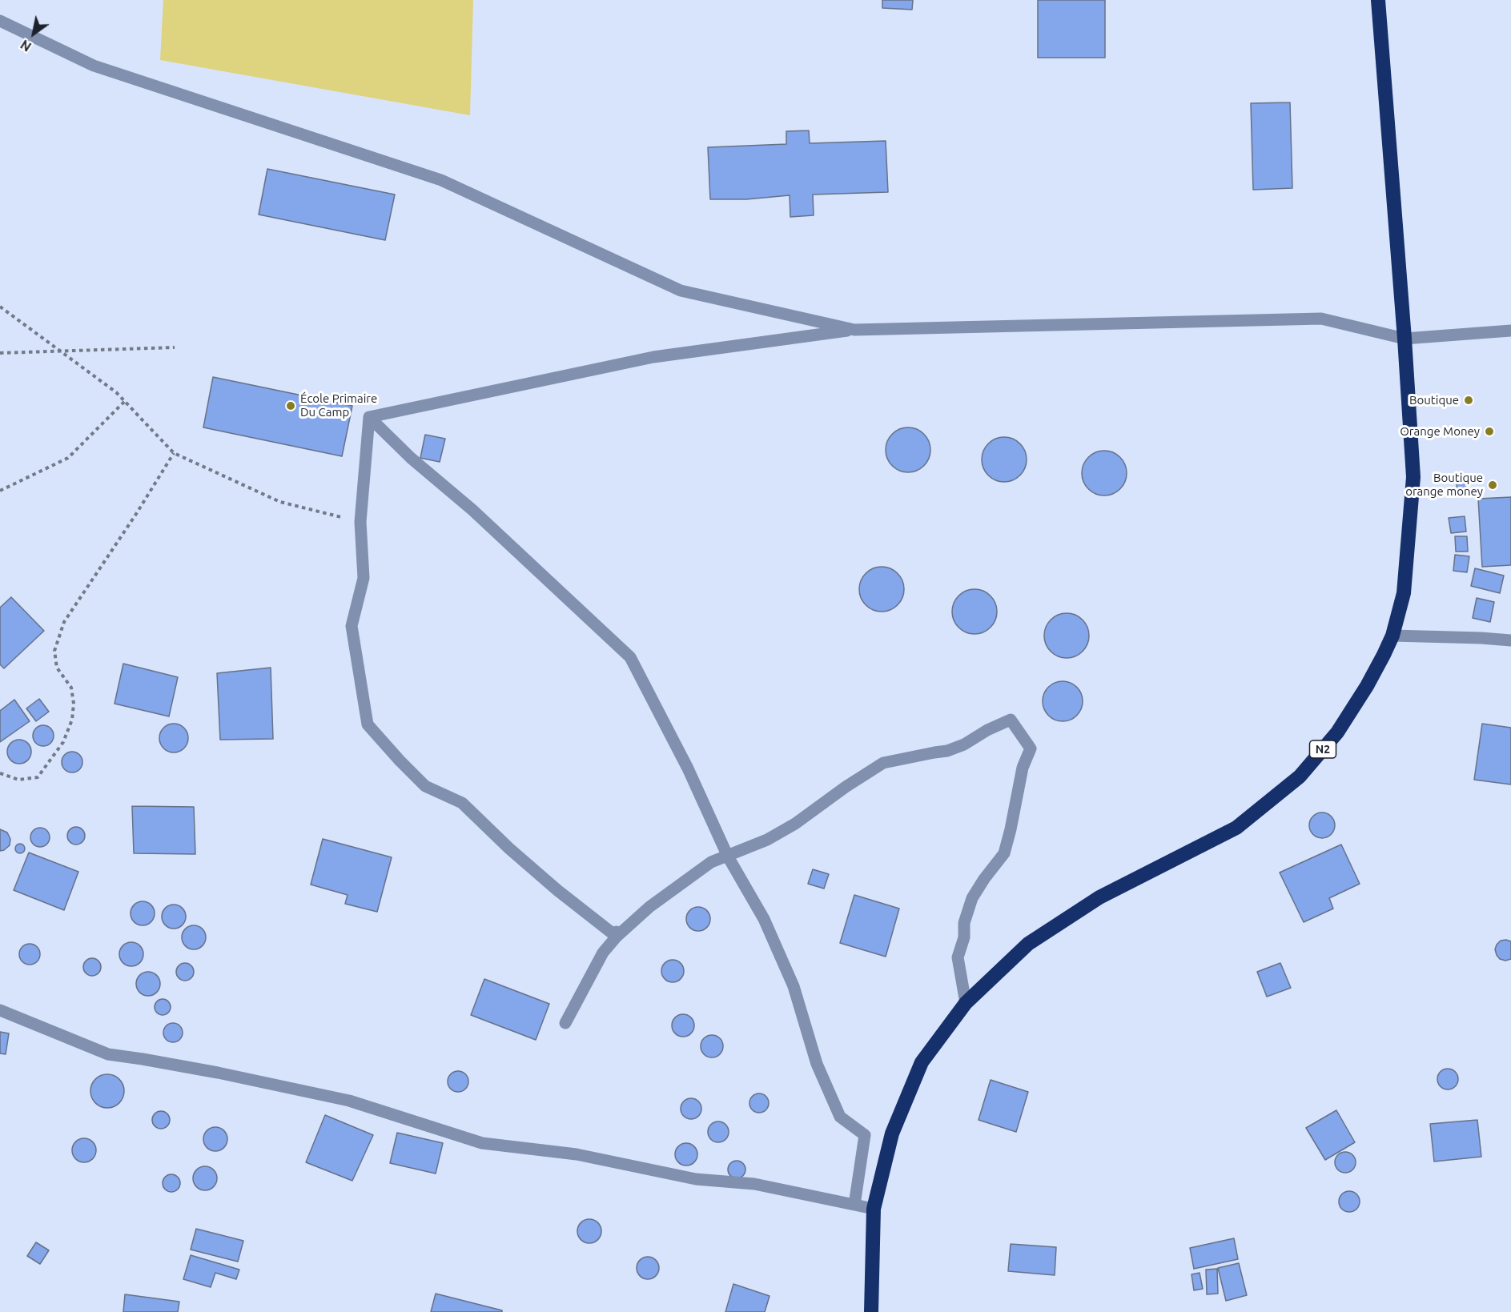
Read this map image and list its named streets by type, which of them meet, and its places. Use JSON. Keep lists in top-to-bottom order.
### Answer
{
  "streets": {
    "highway": ["N2"]
  },
  "places": [
    "Boutique",
    "École Primaire Du Camp",
    "Orange Money",
    "Boutique orange money"
  ],
  "north": "bottom left"
}
